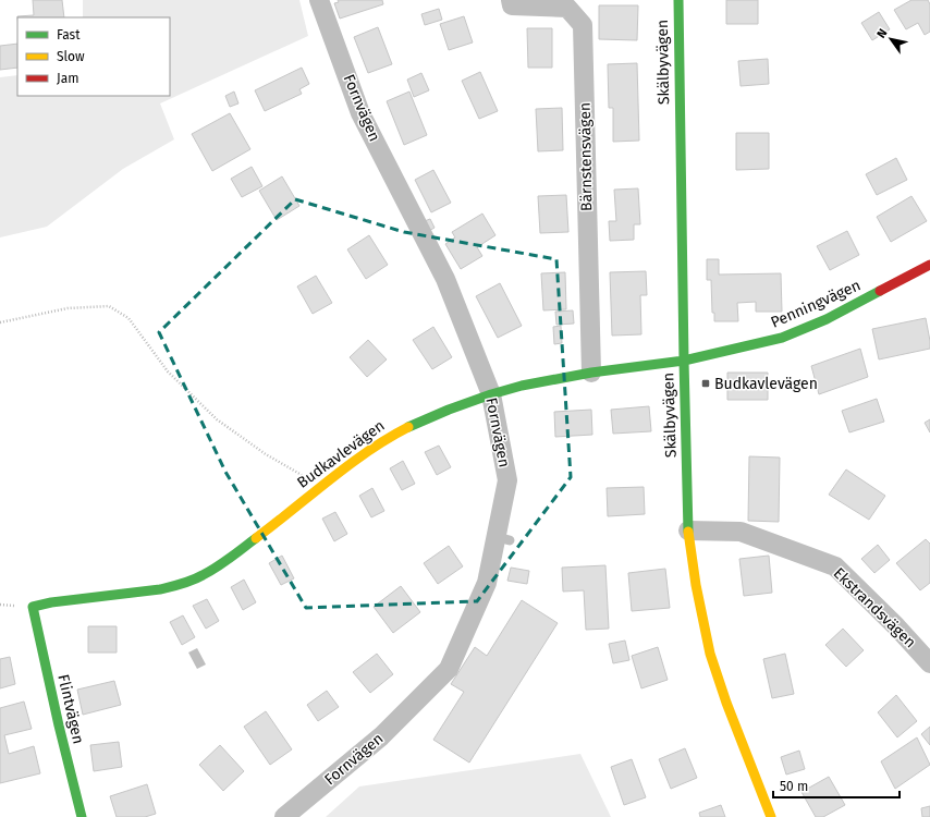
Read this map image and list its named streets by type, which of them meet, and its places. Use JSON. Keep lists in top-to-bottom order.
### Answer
{
  "streets": {
    "street": [
      "Skälbyvägen",
      "Fornvägen",
      "Bärnstensvägen",
      "Penningvägen",
      "Budkavlevägen",
      "Ekstrandsvägen",
      "Flintvägen"
    ]
  },
  "crossings": [
    ["Skälbyvägen", "Penningvägen"],
    ["Skälbyvägen", "Budkavlevägen"],
    ["Skälbyvägen", "Ekstrandsvägen"],
    ["Fornvägen", "Budkavlevägen"],
    ["Bärnstensvägen", "Budkavlevägen"],
    ["Penningvägen", "Budkavlevägen"],
    ["Budkavlevägen", "Flintvägen"]
  ],
  "places": {
    "transit": ["Budkavlevägen"]
  },
  "legend": ["Fast", "Slow", "Jam"],
  "scale_bar": "50 m",
  "north": "top left"
}
